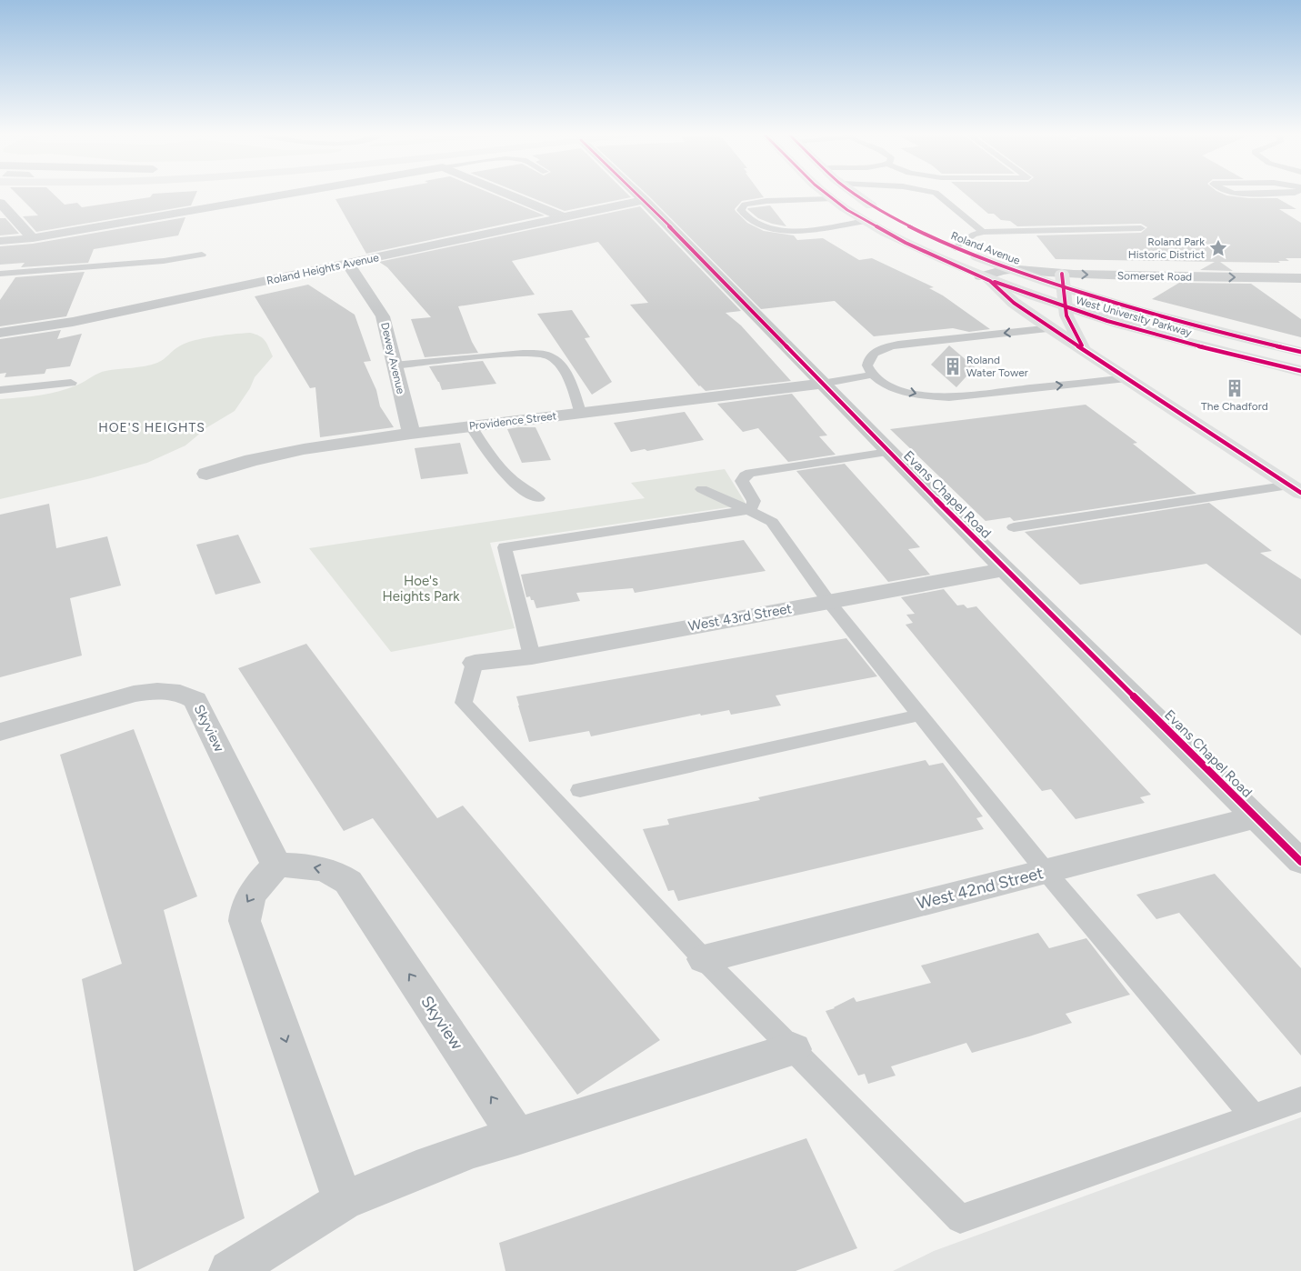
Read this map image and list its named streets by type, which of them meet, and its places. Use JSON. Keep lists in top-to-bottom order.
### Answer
{
  "streets": {
    "main road": ["Roland Avenue", "West University Parkway"],
    "street": [
      "Roland Heights Avenue",
      "Somerset Road",
      "Dewey Avenue",
      "Providence Street",
      "Evans Chapel Road",
      "West 43rd Street",
      "Skyview",
      "West 42nd Street"
    ]
  },
  "crossings": [
    ["Roland Avenue", "Somerset Road"],
    ["Roland Avenue", "West University Parkway"],
    ["Roland Heights Avenue", "Dewey Avenue"],
    ["Roland Heights Avenue", "Evans Chapel Road"],
    ["Somerset Road", "West University Parkway"],
    ["Dewey Avenue", "Providence Street"],
    ["Providence Street", "Evans Chapel Road"],
    ["Evans Chapel Road", "West 43rd Street"],
    ["Evans Chapel Road", "West 42nd Street"]
  ],
  "one_way": ["Somerset Road", "Skyview"],
  "districts": ["HOE'S HEIGHTS"],
  "parks": ["Hoe's Heights Park"],
  "places": {
    "place": ["Roland Park Historic District"],
    "building": ["Roland Water Tower", "The Chadford"]
  }
}
